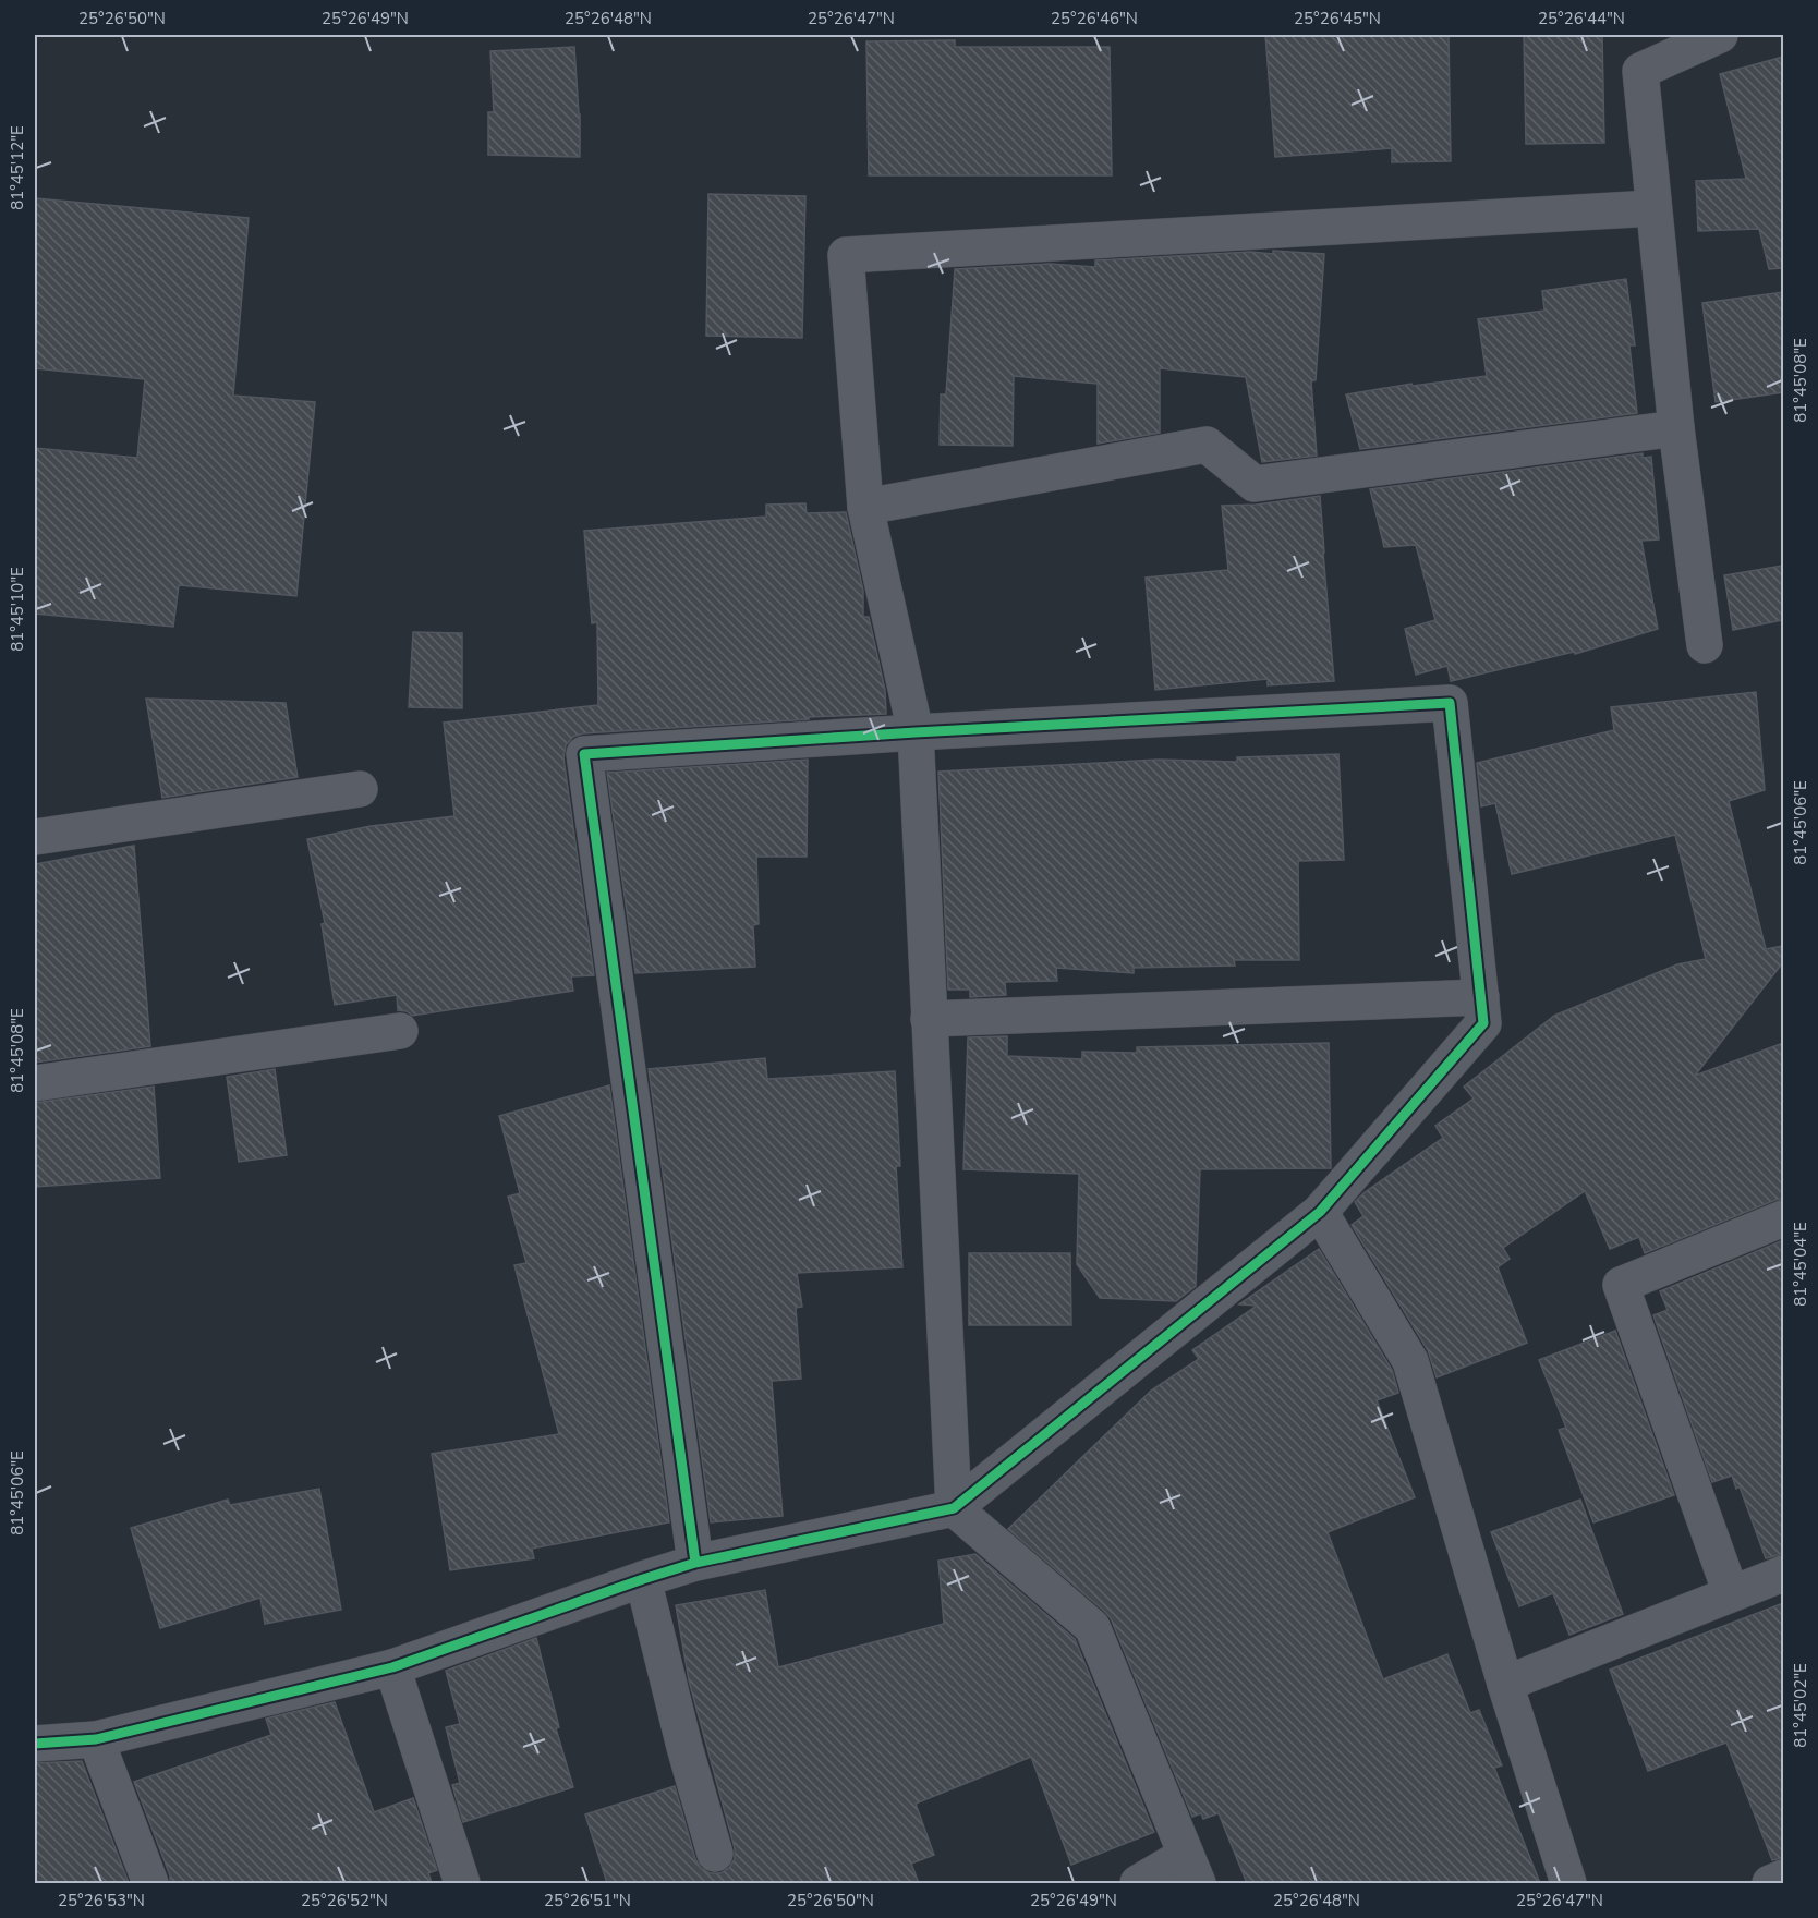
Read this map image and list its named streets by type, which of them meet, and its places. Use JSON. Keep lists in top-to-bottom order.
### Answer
{
  "coordinates": [
    "25°26'50\"N",
    "25°26'49\"N",
    "25°26'48\"N",
    "25°26'47\"N",
    "25°26'46\"N",
    "25°26'45\"N",
    "25°26'44\"N",
    "81°45'12\"E",
    "81°45'08\"E",
    "81°45'10\"E",
    "81°45'06\"E",
    "81°45'04\"E",
    "81°45'02\"E",
    "25°26'53\"N",
    "25°26'52\"N",
    "25°26'51\"N"
  ]
}
